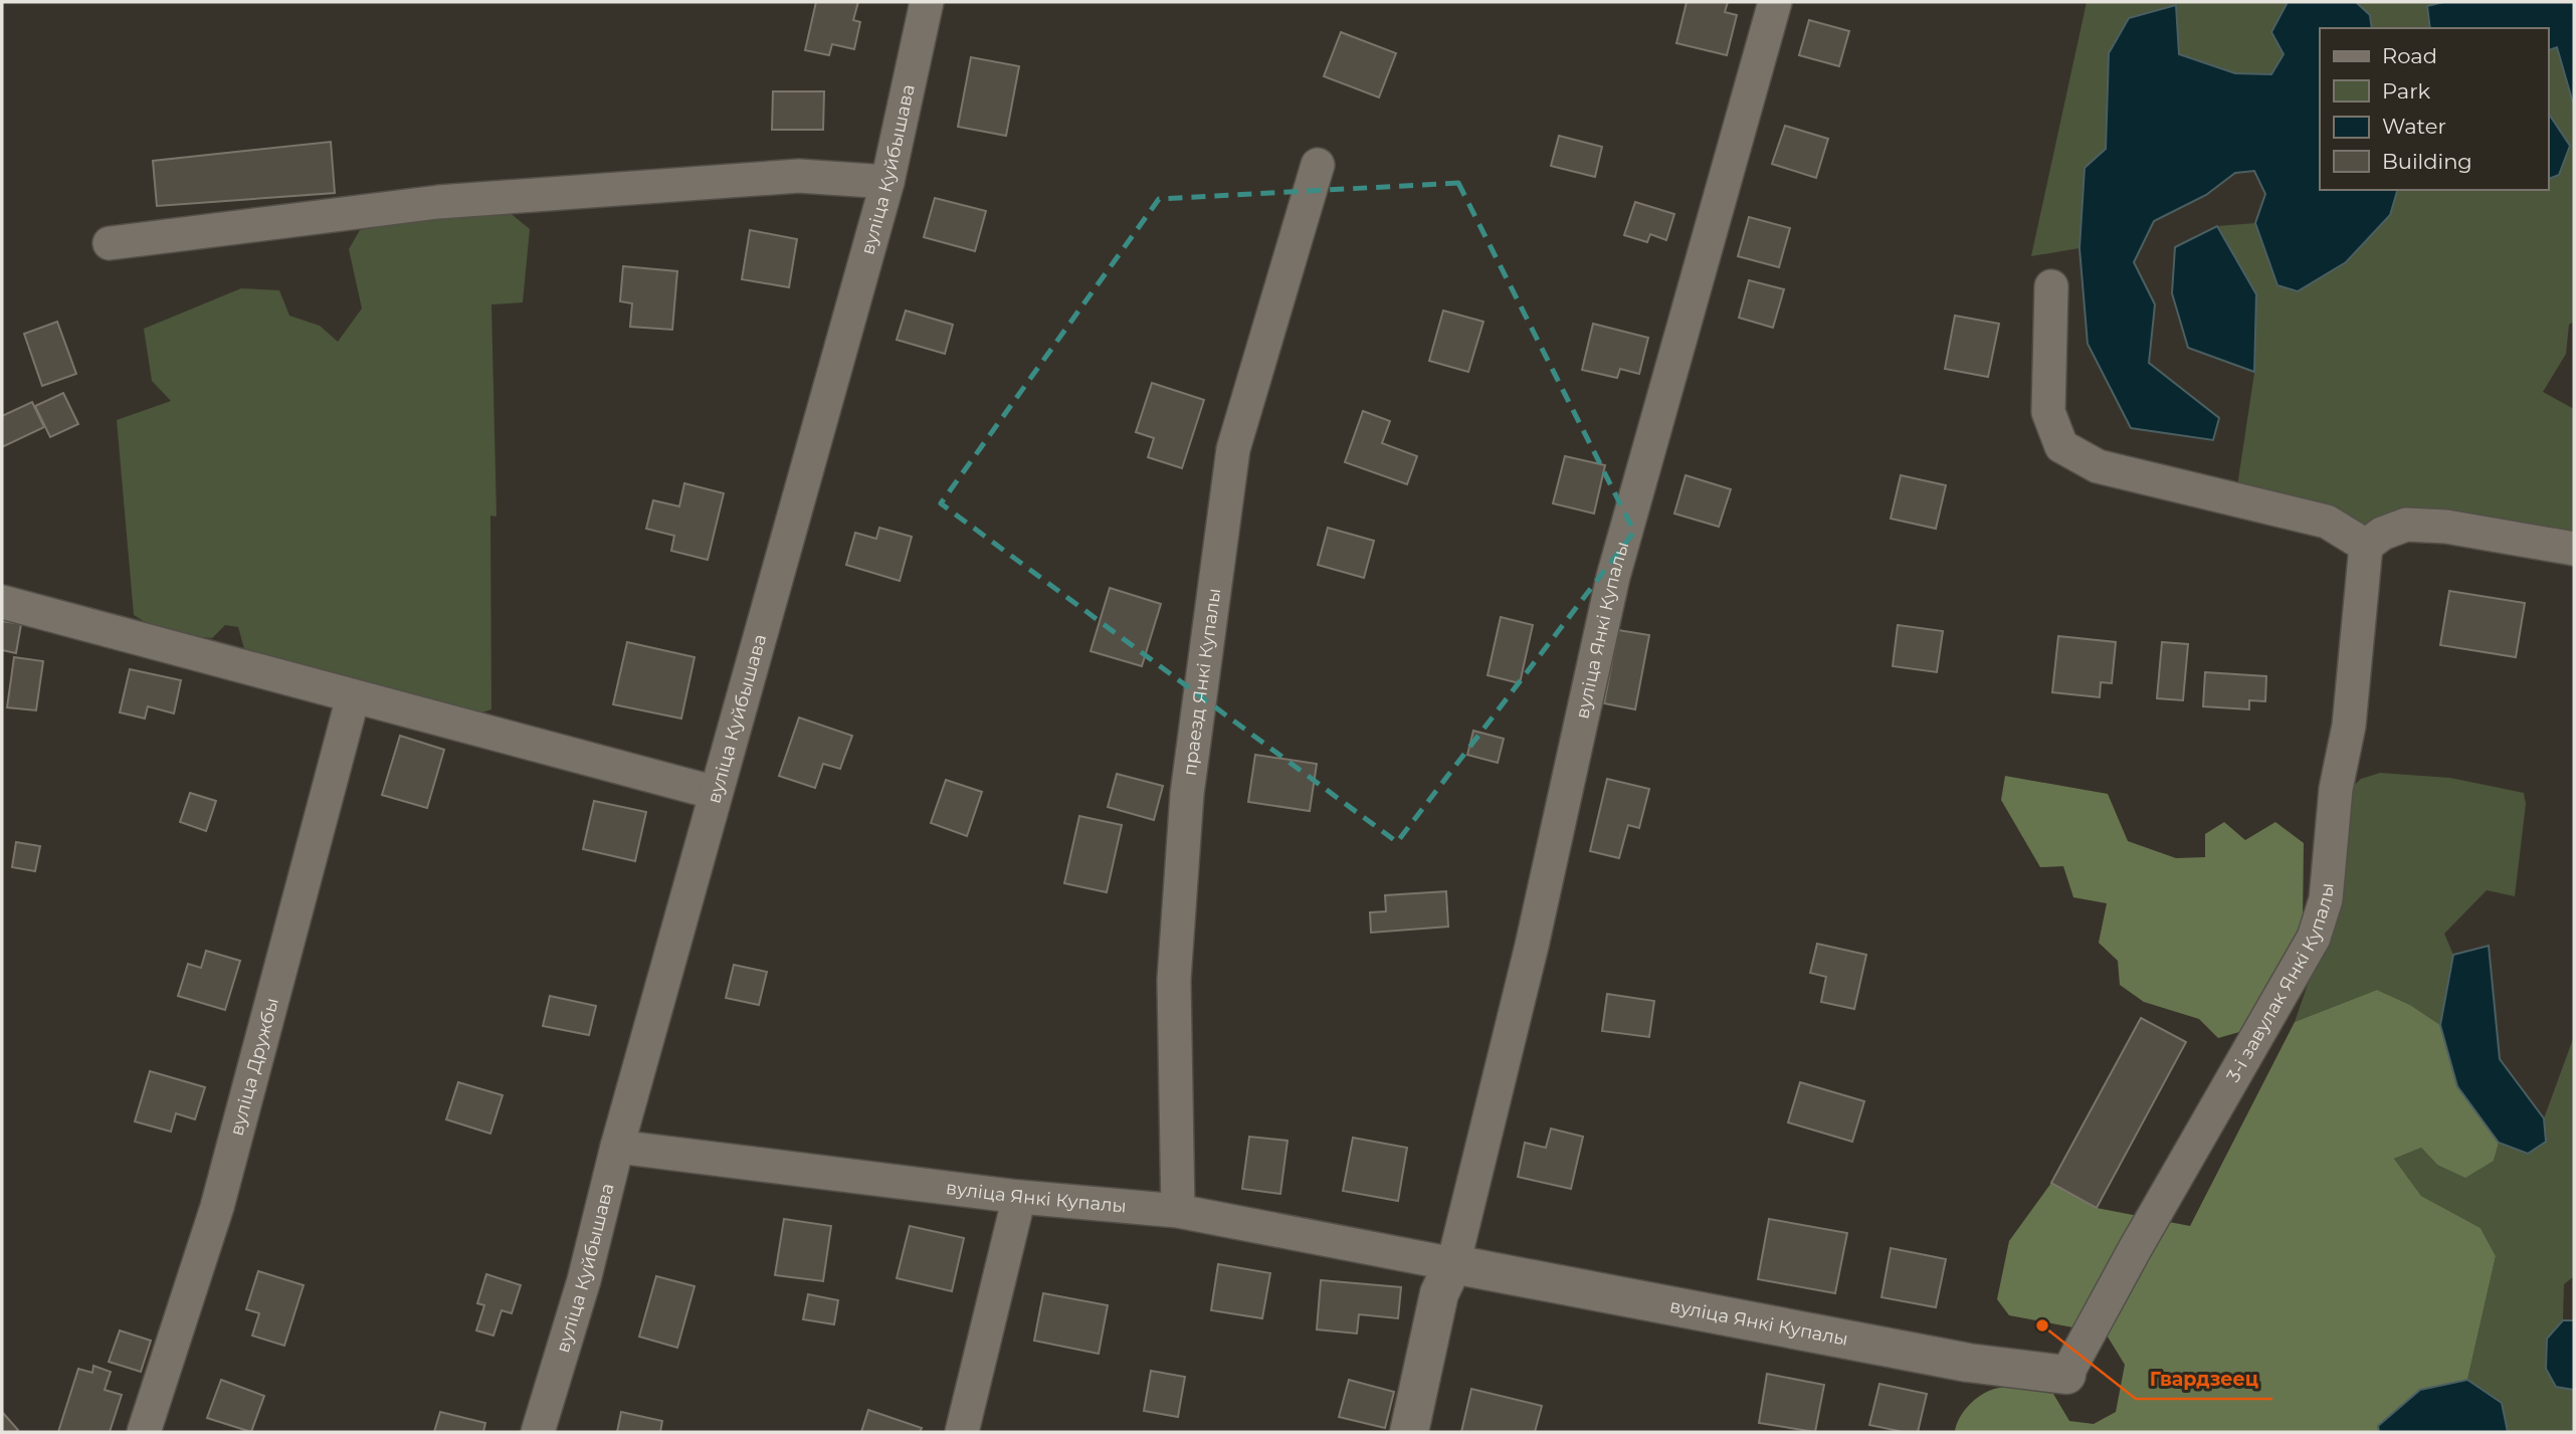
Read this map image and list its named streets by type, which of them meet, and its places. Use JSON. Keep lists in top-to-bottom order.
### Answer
{
  "streets": {
    "street": [
      "вуліца Куйбышава",
      "вуліца Янкі Купалы",
      "праезд Янкі Купалы",
      "3-і завулак Янкі Купалы",
      "вуліца Дружбы"
    ]
  },
  "crossings": [
    ["вуліца Куйбышава", "вуліца Янкі Купалы"],
    ["вуліца Янкі Купалы", "праезд Янкі Купалы"],
    ["вуліца Янкі Купалы", "3-і завулак Янкі Купалы"]
  ],
  "places": ["Гвардзеец"],
  "legend": [
    "Road",
    "Park",
    "Water",
    "Building"
  ]
}
